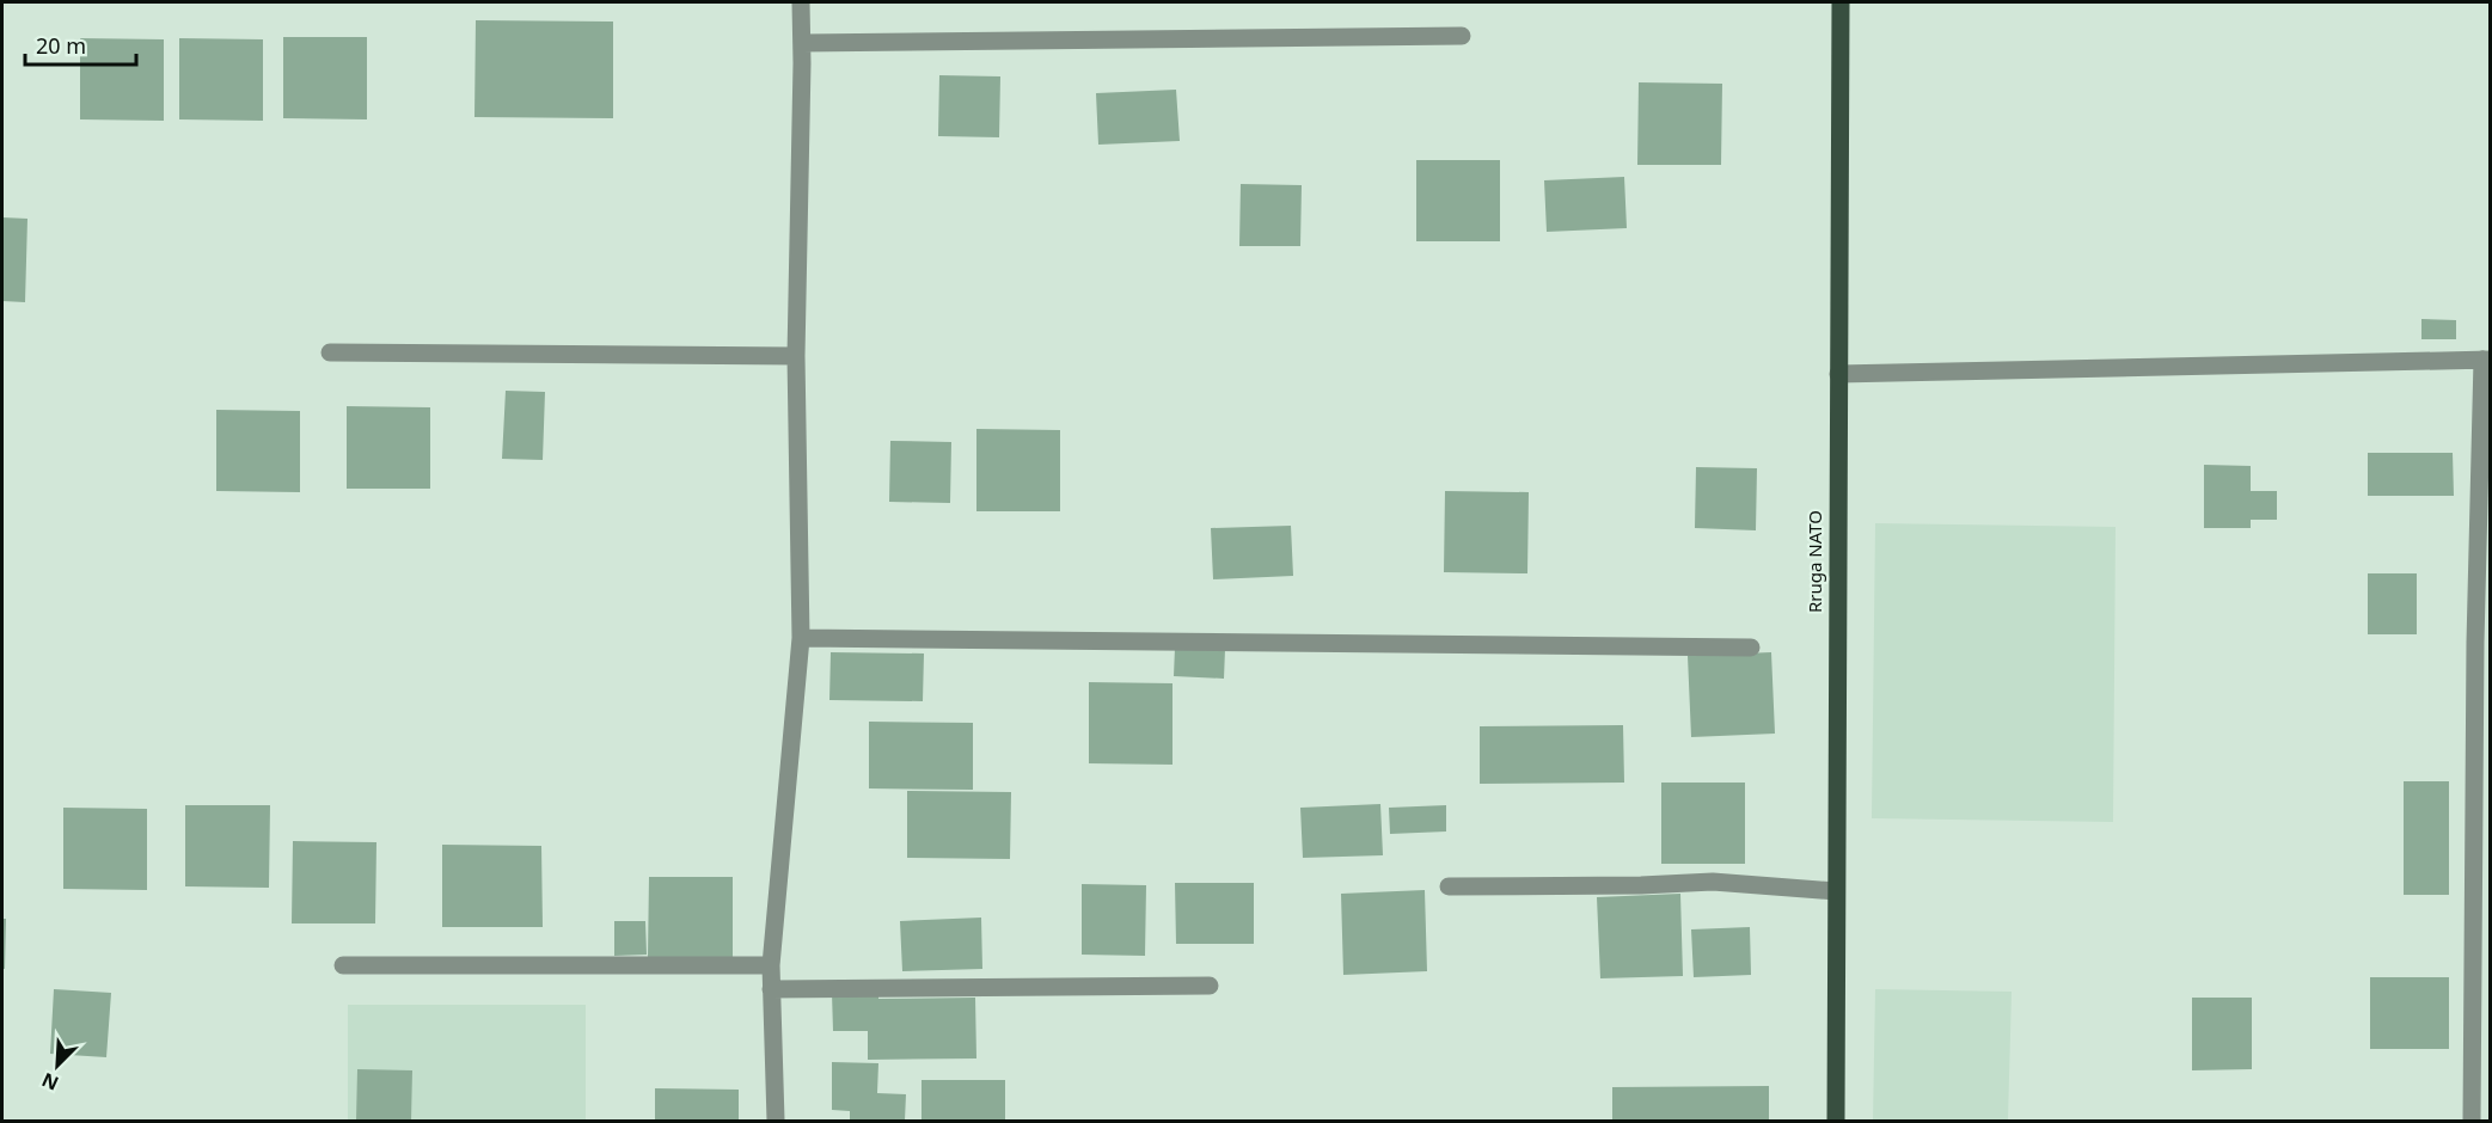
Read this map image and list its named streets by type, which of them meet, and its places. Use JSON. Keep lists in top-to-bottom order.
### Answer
{
  "streets": {
    "main road": ["Rruga NATO"]
  },
  "scale_bar": "20 m",
  "north": "bottom left"
}
